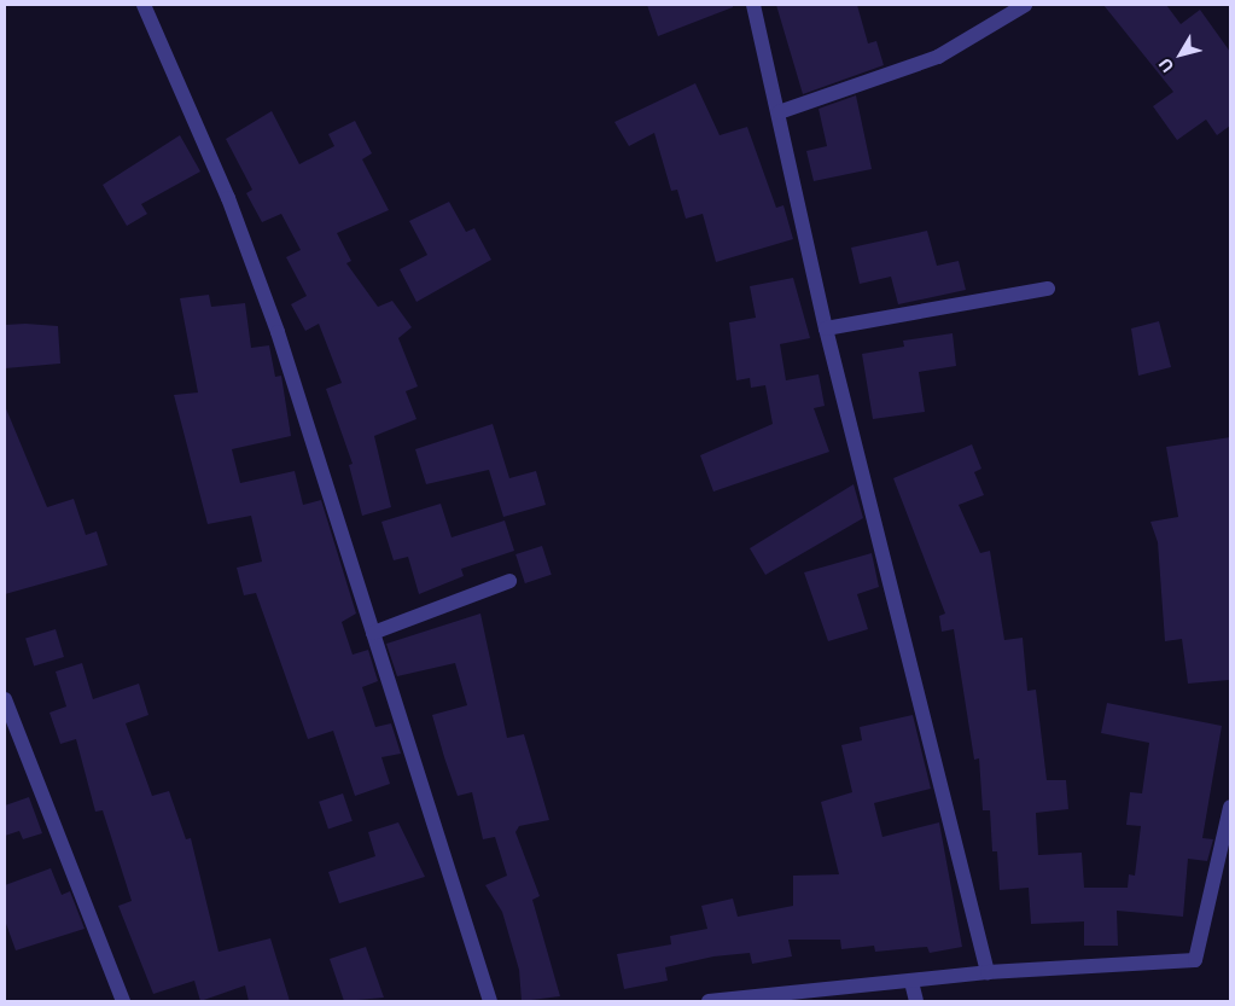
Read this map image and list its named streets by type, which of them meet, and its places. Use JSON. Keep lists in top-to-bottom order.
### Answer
{
  "north": "bottom left"
}
